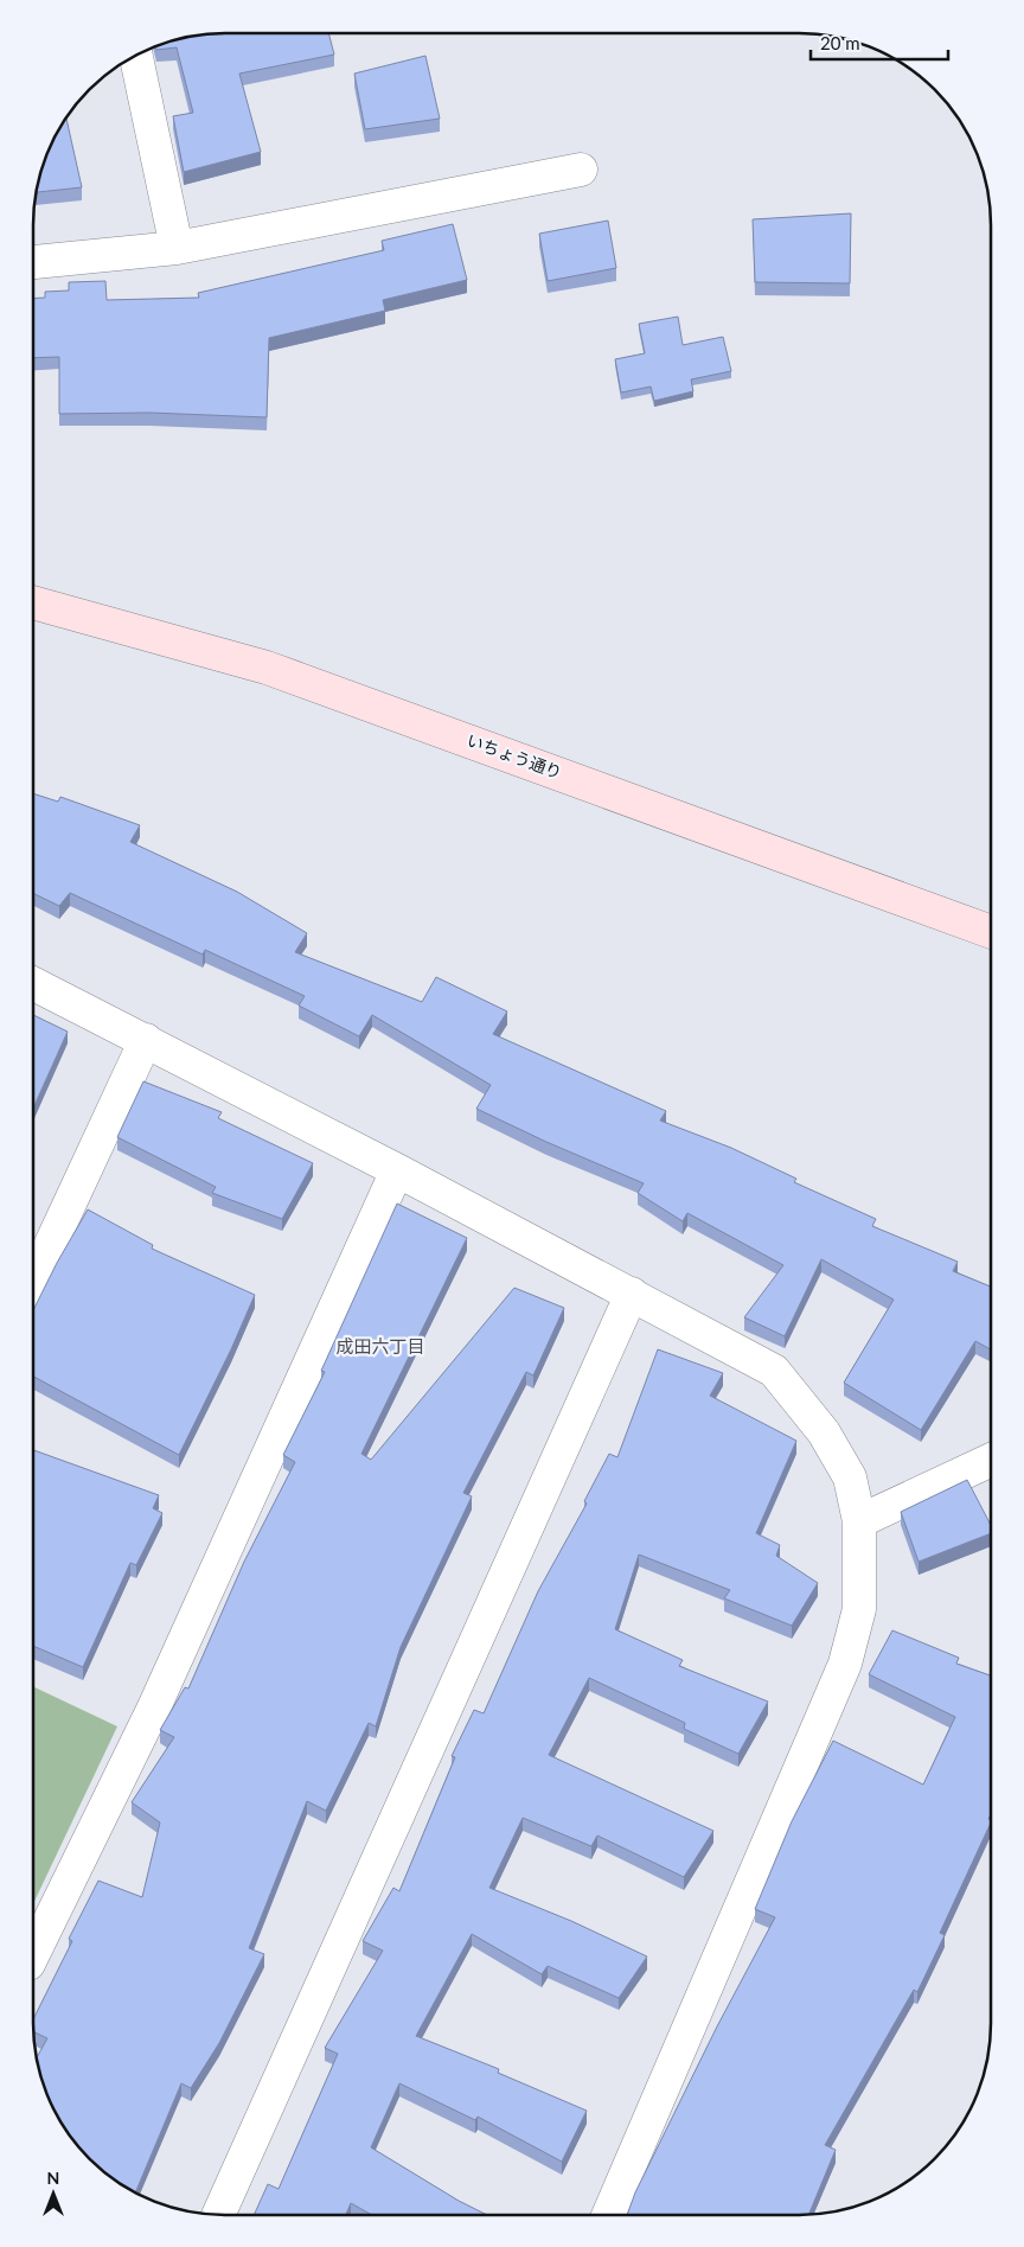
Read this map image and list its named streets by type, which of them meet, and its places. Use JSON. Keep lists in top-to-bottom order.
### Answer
{
  "streets": {
    "street": ["いちょう通り"]
  },
  "districts": ["成田六丁目"],
  "scale_bar": "20 m",
  "north": "top"
}
